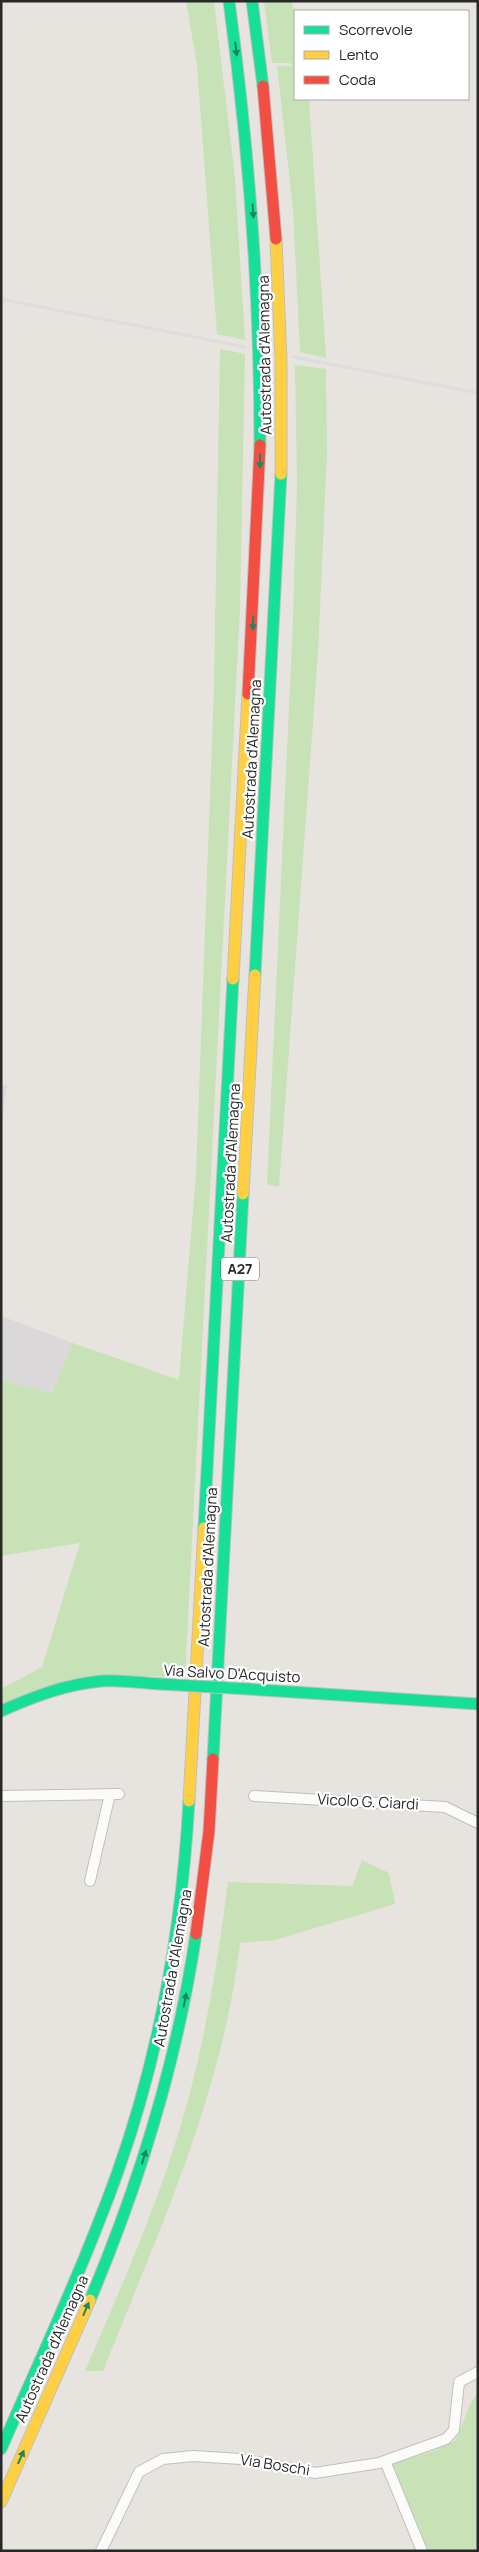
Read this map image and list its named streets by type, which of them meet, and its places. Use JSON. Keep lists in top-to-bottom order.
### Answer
{
  "streets": {
    "main road": ["Autostrada d'Alemagna", "A27", "Via Salvo D'Acquisto"],
    "street": ["Vicolo G. Ciardi", "Via Boschi"]
  },
  "legend": ["Scorrevole", "Lento", "Coda"]
}
